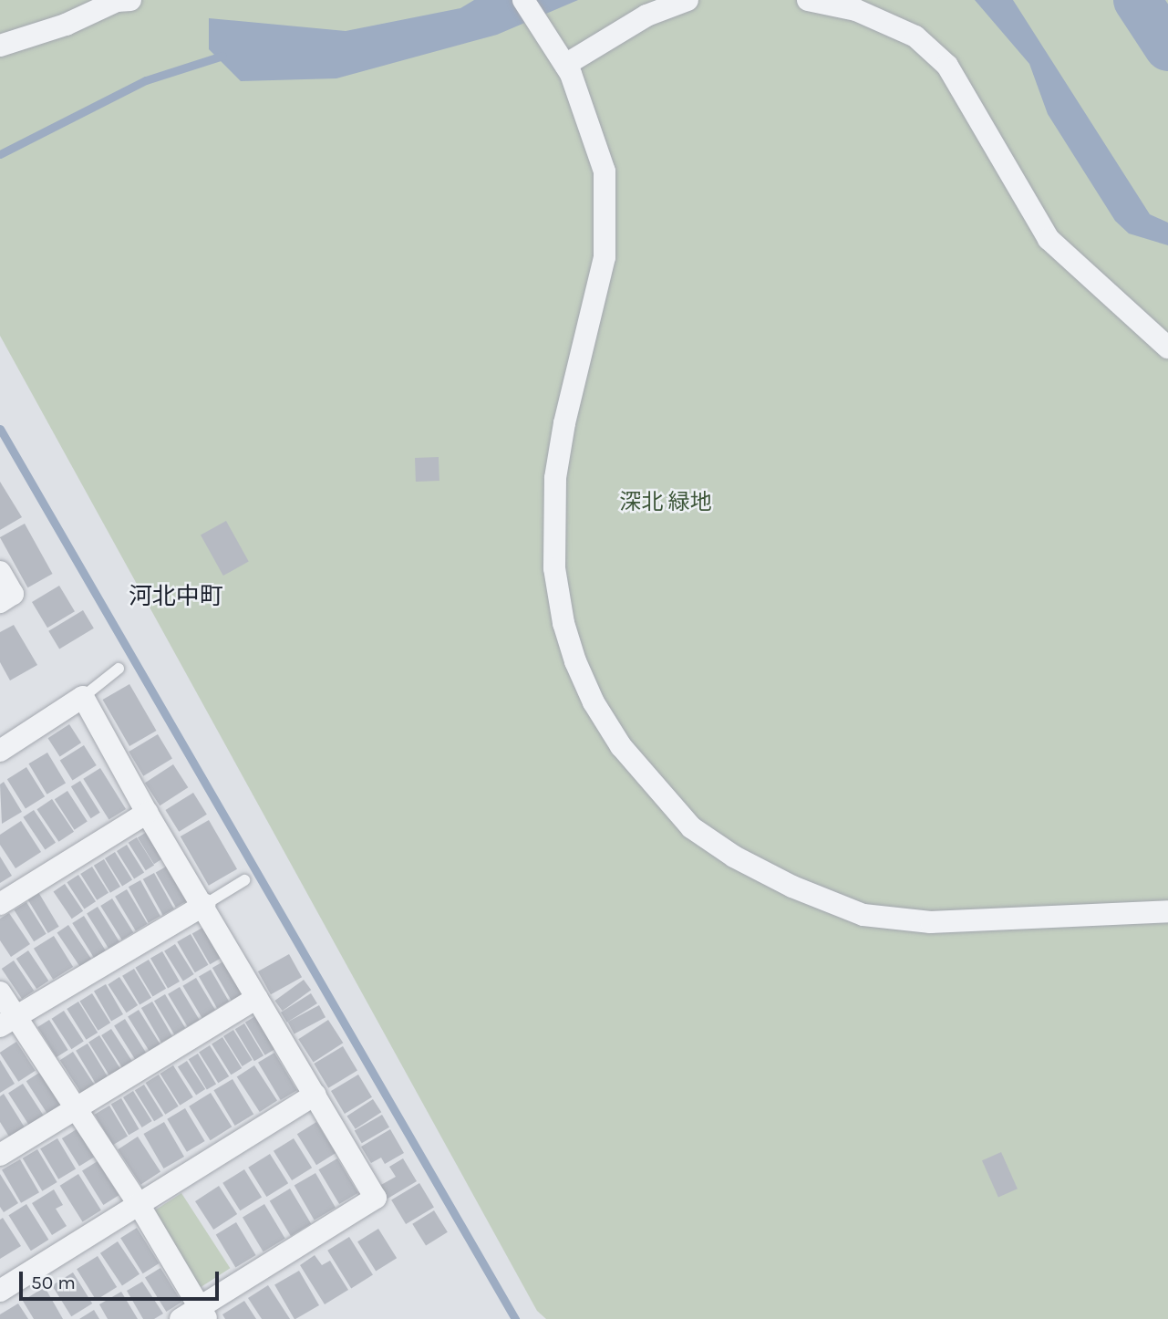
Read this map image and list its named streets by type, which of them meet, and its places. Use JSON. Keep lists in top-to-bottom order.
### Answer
{
  "districts": ["河北中町"],
  "parks": ["深北 緑地"],
  "scale_bar": "50 m"
}
